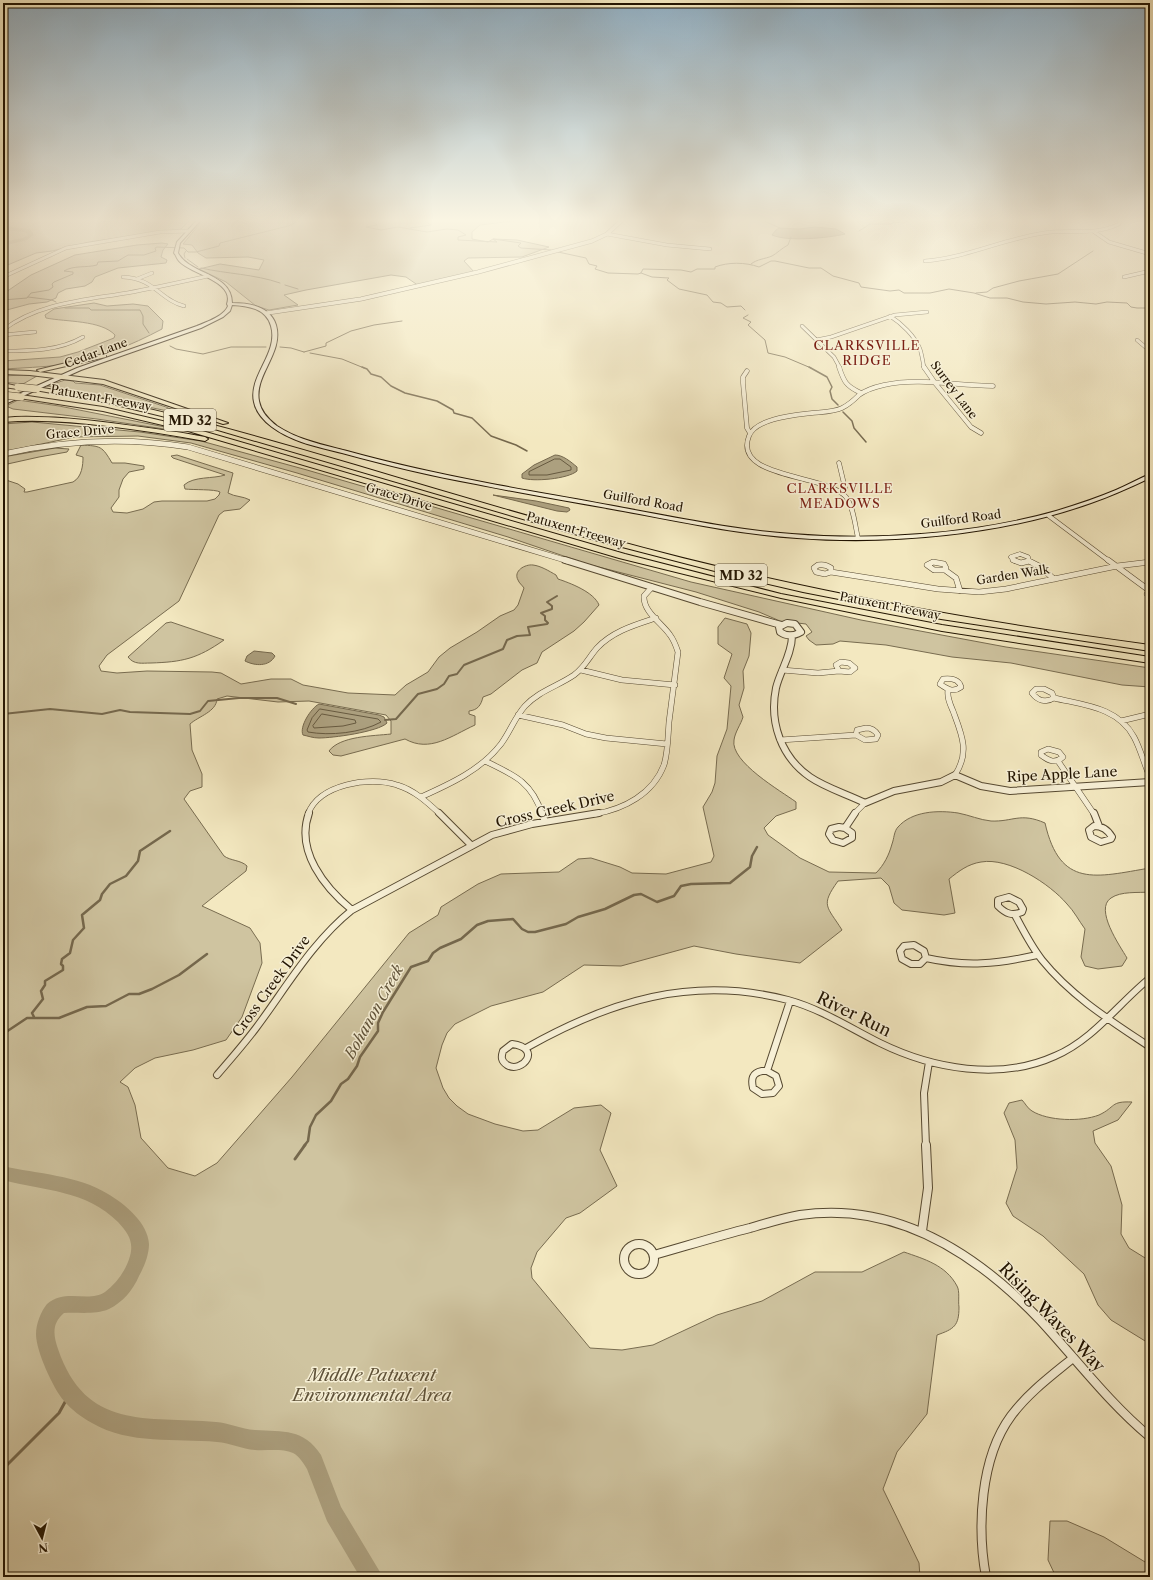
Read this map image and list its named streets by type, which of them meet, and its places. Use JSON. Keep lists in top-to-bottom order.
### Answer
{
  "streets": {
    "highway": ["Patuxent Freeway", "MD 32"],
    "main road": ["Cedar Lane", "Guilford Road"],
    "street": [
      "Surrey Lane",
      "Grace Drive",
      "Garden Walk",
      "Ripe Apple Lane",
      "Cross Creek Drive",
      "River Run",
      "Rising Waves Way"
    ]
  },
  "crossings": [
    ["Cedar Lane", "Patuxent Freeway"],
    ["Grace Drive", "Cross Creek Drive"]
  ],
  "districts": ["CLARKSVILLE RIDGE", "CLARKSVILLE MEADOWS"],
  "water": ["Bohanon Creek"],
  "parks": ["Middle Patuxent Environmental Area"],
  "north": "bottom"
}
